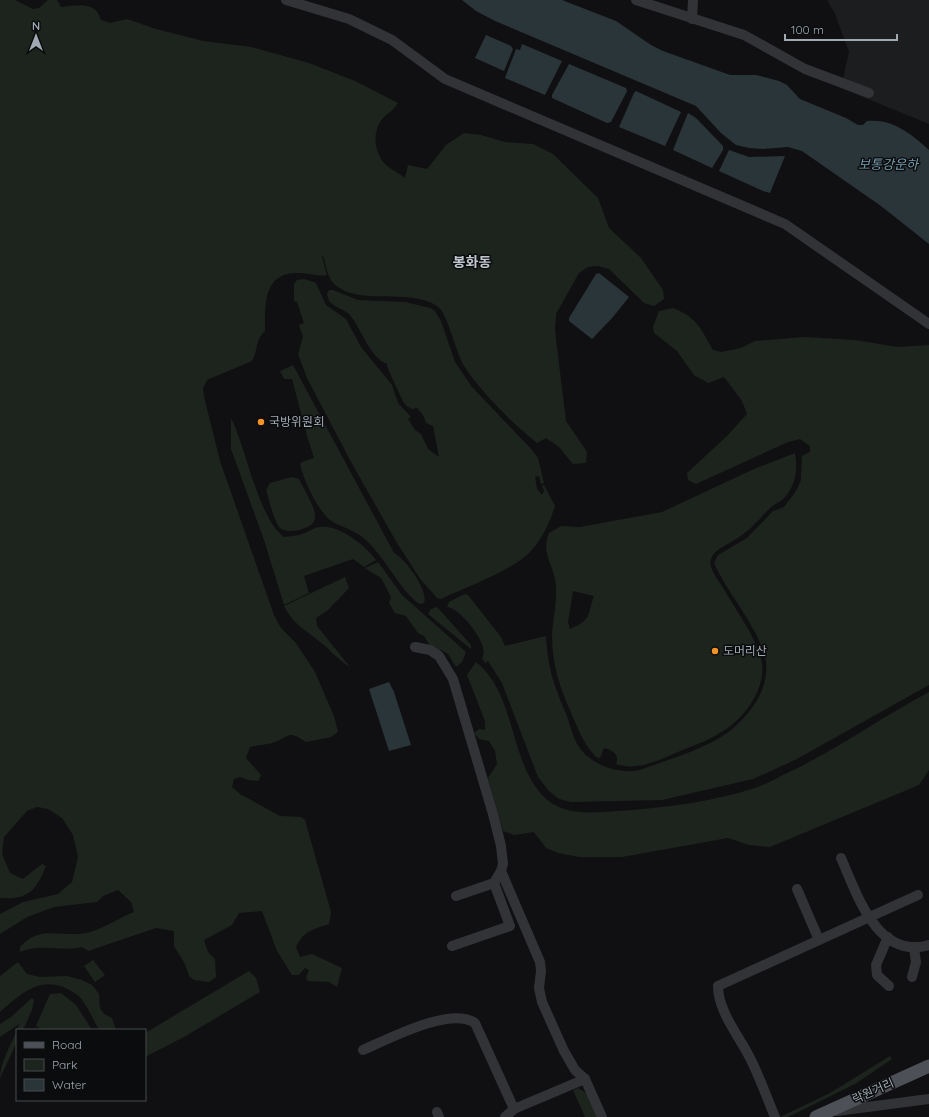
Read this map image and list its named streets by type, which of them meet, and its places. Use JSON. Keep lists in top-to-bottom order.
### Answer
{
  "streets": {
    "main road": ["락원거리"]
  },
  "districts": ["봉화동"],
  "water": ["보통강운하"],
  "places": ["국방위원회", "도머리산"],
  "legend": ["Road", "Park", "Water"],
  "scale_bar": "100 m",
  "north": "top"
}
